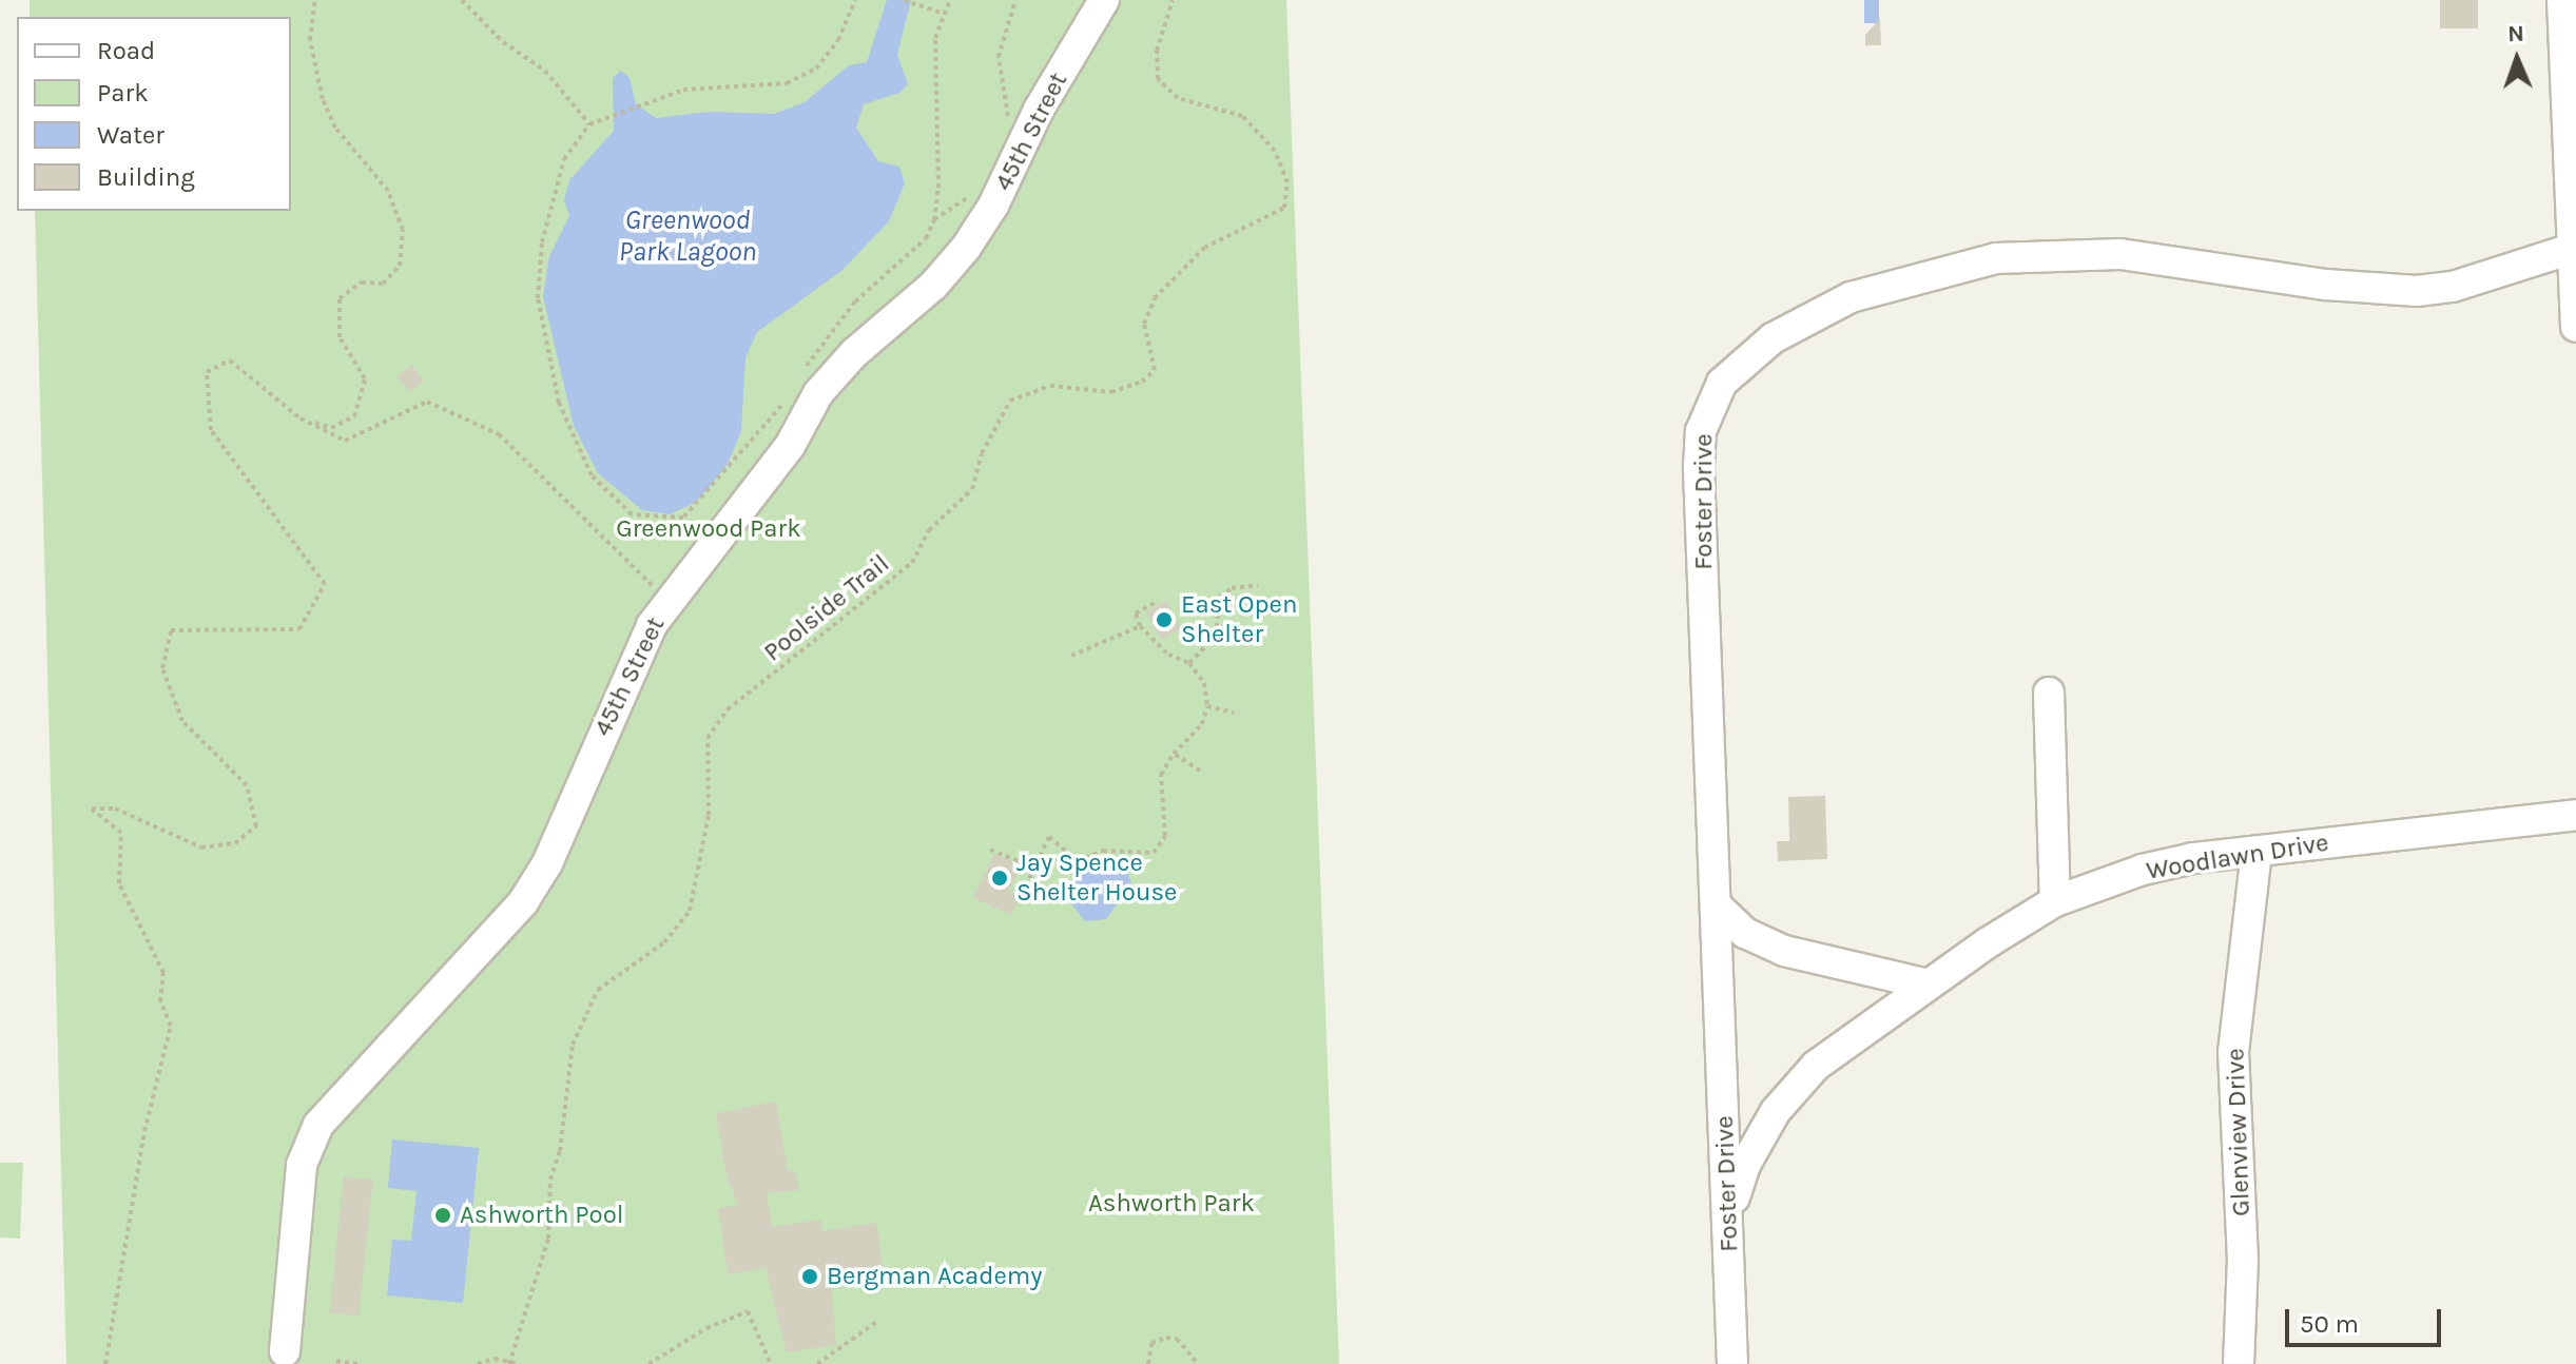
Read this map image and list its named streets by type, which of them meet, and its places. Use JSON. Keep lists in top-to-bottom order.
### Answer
{
  "streets": {
    "street": [
      "45th Street",
      "Foster Drive",
      "Woodlawn Drive",
      "Glenview Drive"
    ],
    "path": ["Poolside Trail"]
  },
  "crossings": [
    ["Foster Drive", "Woodlawn Drive"],
    ["Woodlawn Drive", "Glenview Drive"]
  ],
  "water": ["Greenwood Park Lagoon"],
  "parks": ["Greenwood Park", "Ashworth Park"],
  "places": [
    "East Open Shelter",
    "Jay Spence Shelter House",
    "Ashworth Pool",
    "Bergman Academy"
  ],
  "legend": [
    "Road",
    "Park",
    "Water",
    "Building"
  ],
  "scale_bar": "50 m",
  "north": "top"
}
